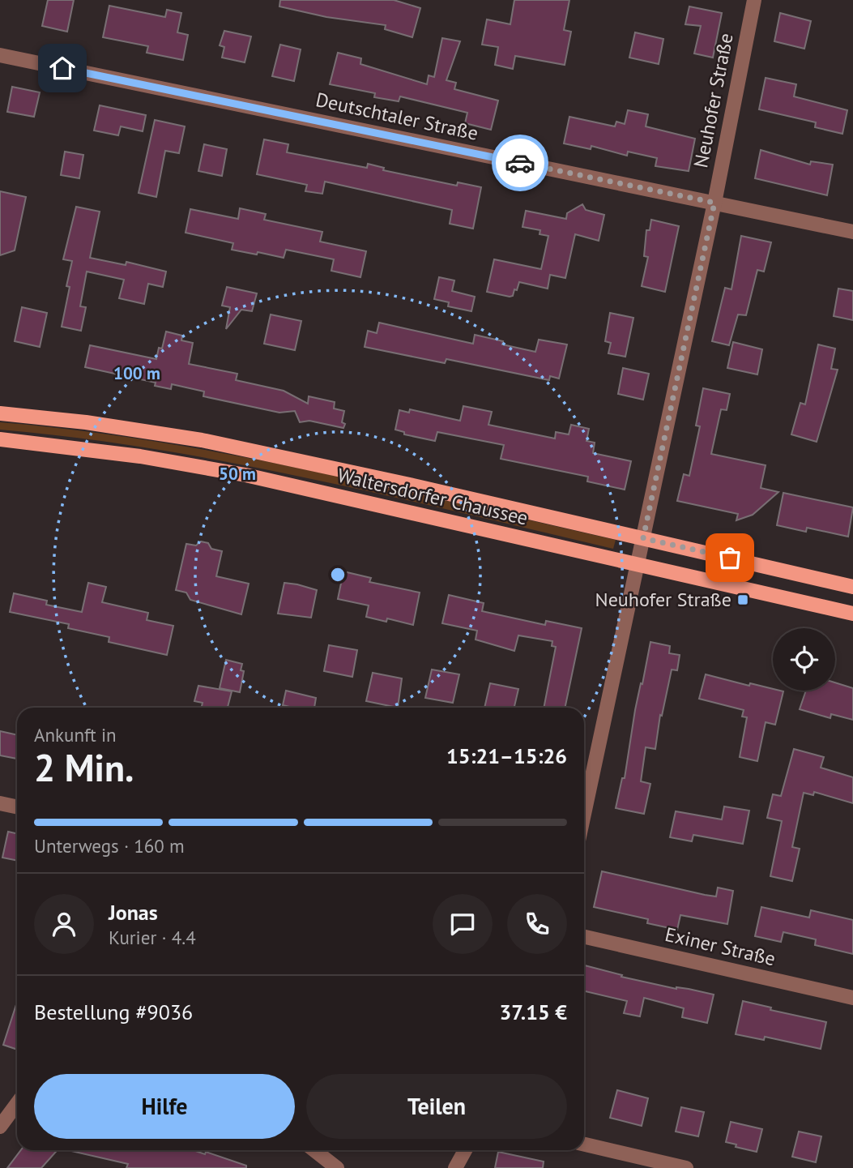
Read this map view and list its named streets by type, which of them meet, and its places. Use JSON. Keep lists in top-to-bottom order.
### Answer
{
  "streets": {
    "main road": ["Waltersdorfer Chaussee"],
    "street": ["Neuhofer Straße", "Deutschtaler Straße", "Exiner Straße"]
  },
  "crossings": [
    ["Neuhofer Straße", "Deutschtaler Straße"],
    ["Neuhofer Straße", "Waltersdorfer Chaussee"]
  ],
  "places": {
    "transit": ["Neuhofer Straße"]
  },
  "page": {
    "heading": ["2 Min.", "Ankunft in", "15:21–15:26"],
    "panel": [
      "Jonas",
      "Kurier · 4.4",
      "Bestellung #9036",
      "37.15 €"
    ],
    "bar": "Unterwegs · 160 m",
    "buttons": ["Hilfe", "Teilen"]
  },
  "rings": ["100 m", "50 m"]
}
